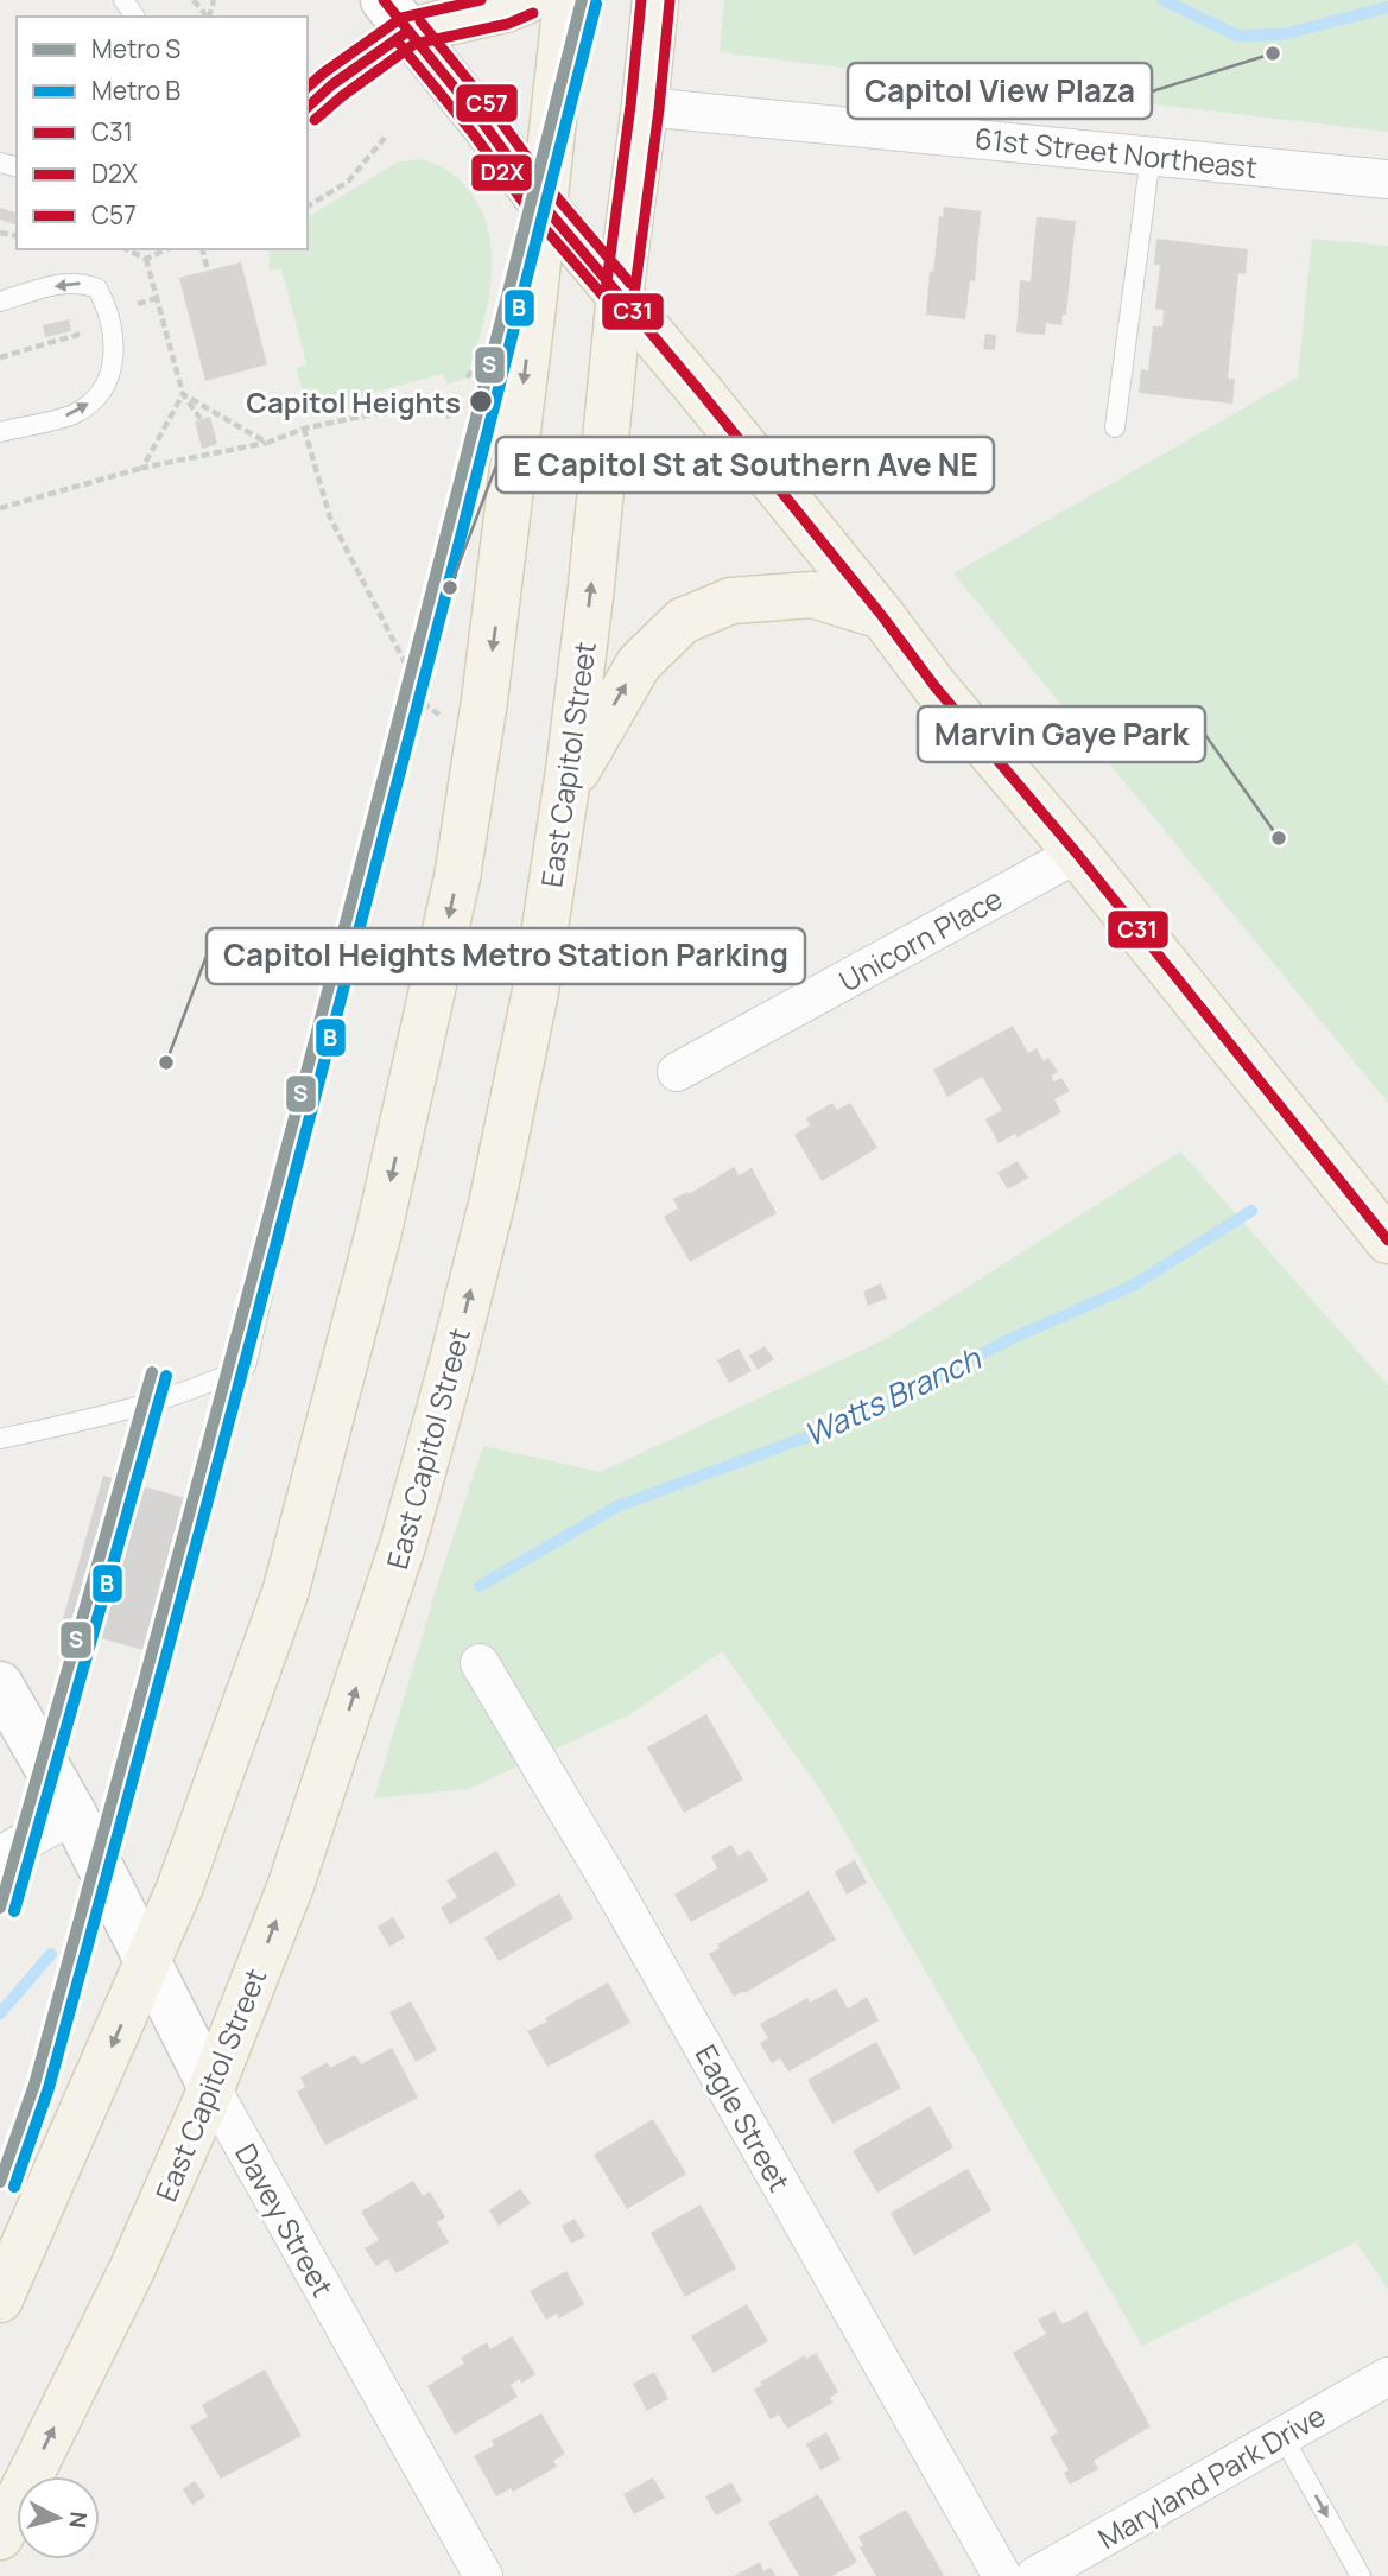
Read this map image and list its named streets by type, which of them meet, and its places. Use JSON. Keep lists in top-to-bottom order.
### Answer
{
  "streets": {
    "main road": ["East Capitol Street"],
    "street": [
      "61st Street Northeast",
      "Unicorn Place",
      "Eagle Street",
      "Davey Street",
      "Maryland Park Drive"
    ]
  },
  "crossings": [
    ["61st Street Northeast", "East Capitol Street"],
    ["East Capitol Street", "Davey Street"]
  ],
  "water": ["Watts Branch"],
  "places": [
    "Capitol View Plaza",
    "Capitol Heights",
    "E Capitol St at Southern Ave NE",
    "Marvin Gaye Park",
    "Capitol Heights Metro Station Parking"
  ],
  "lines": [
    "metro line S",
    "transit line C31",
    "transit line C57",
    "transit line D2X",
    "metro line B"
  ],
  "legend": [
    "Metro S",
    "Metro B",
    "C31",
    "D2X",
    "C57"
  ],
  "north": "right"
}
